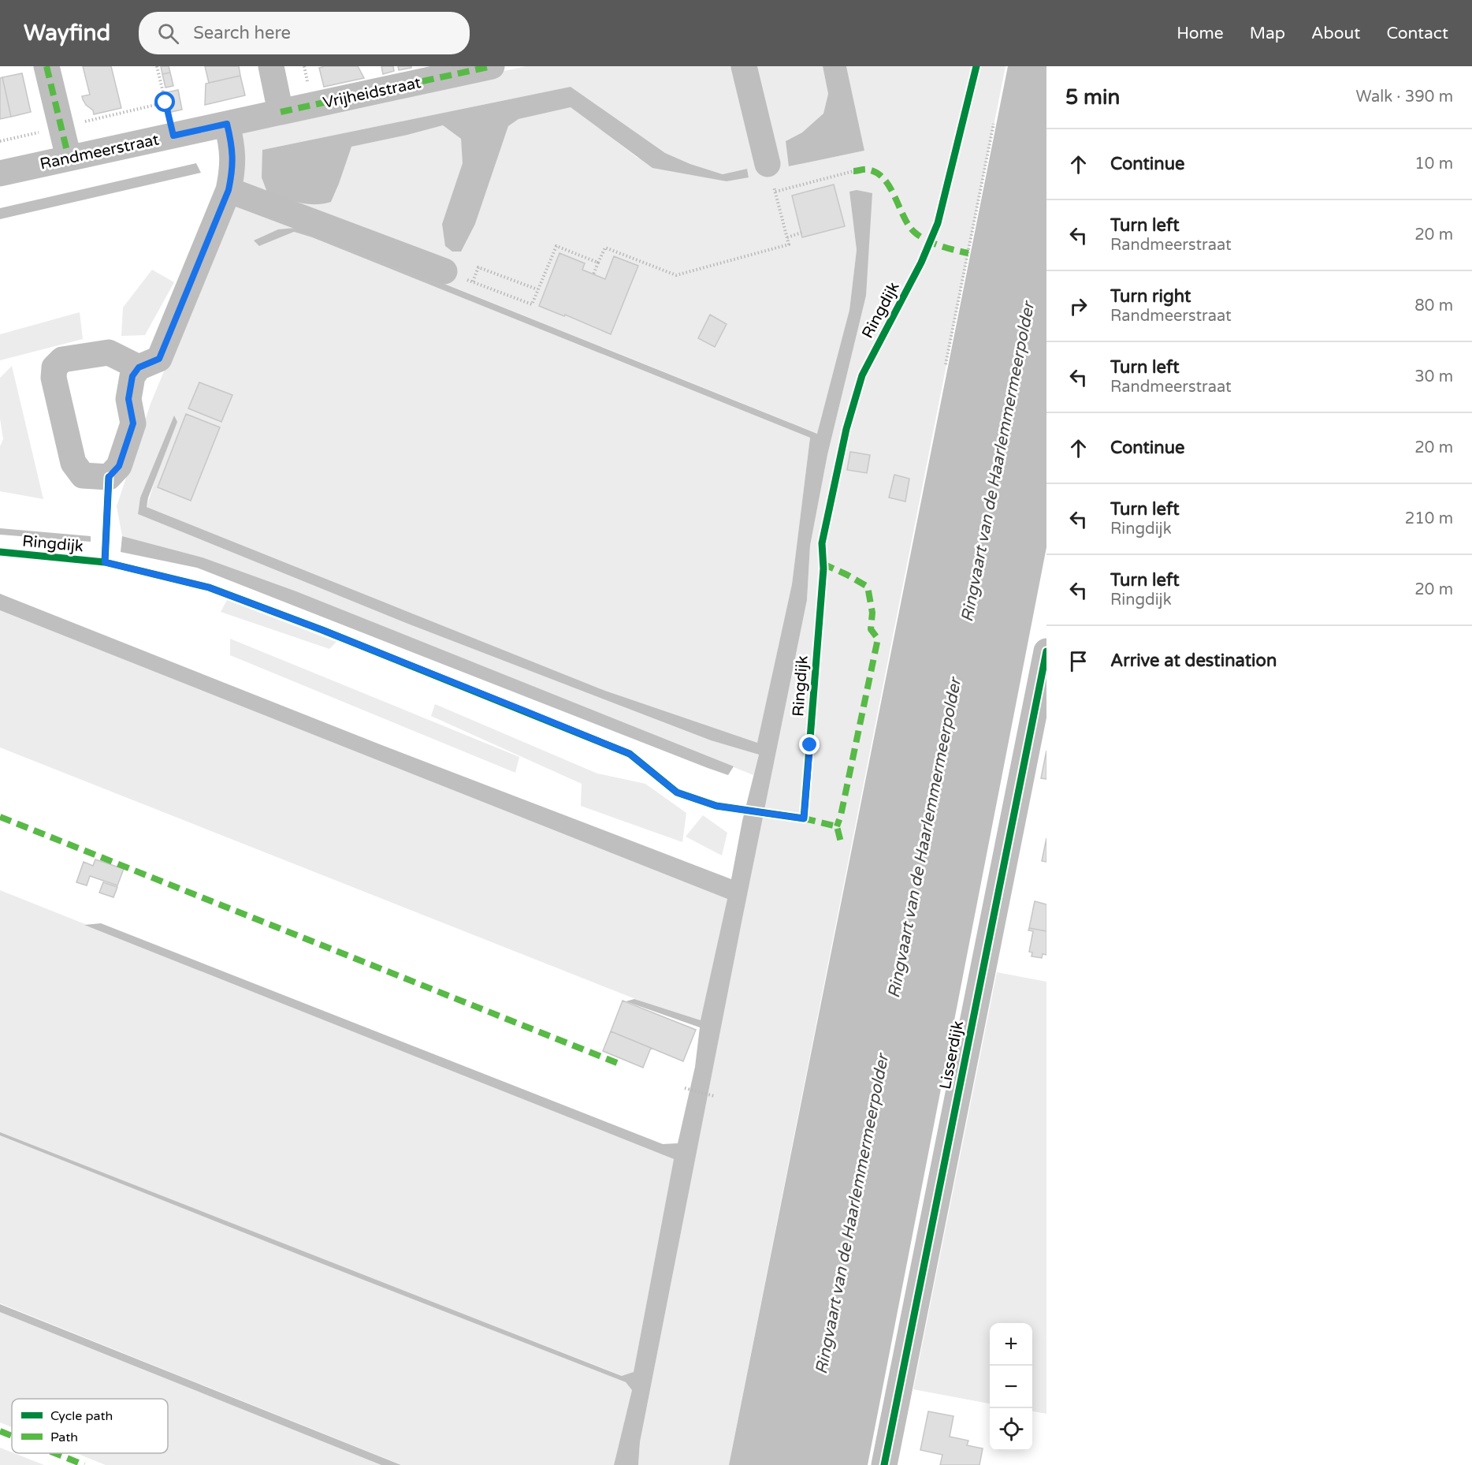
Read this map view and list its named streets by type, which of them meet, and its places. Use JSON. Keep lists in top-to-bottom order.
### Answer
{
  "streets": {
    "street": ["Vrijheidstraat", "Randmeerstraat", "Lisserdijk"],
    "cycle path": ["Ringdijk"]
  },
  "crossings": [
    ["Vrijheidstraat", "Randmeerstraat"]
  ],
  "water": ["Ringvaart van de Haarlemmermeerpolder"],
  "legend": ["Cycle path", "Path"],
  "page": {
    "header": "Wayfind",
    "search": "Search here",
    "nav": [
      "Home",
      "Map",
      "About",
      "Contact"
    ],
    "heading": ["5 min", "Walk · 390 m"],
    "list": [
      ["Continue", "10 m"],
      ["Turn left", "Randmeerstraat", "20 m"],
      ["Turn right", "Randmeerstraat", "80 m"],
      ["Turn left", "Randmeerstraat", "30 m"],
      ["Continue", "20 m"],
      ["Turn left", "Ringdijk", "210 m"],
      ["Turn left", "Ringdijk", "20 m"],
      "Arrive at destination"
    ],
    "map_buttons": ["+", "−"]
  }
}
